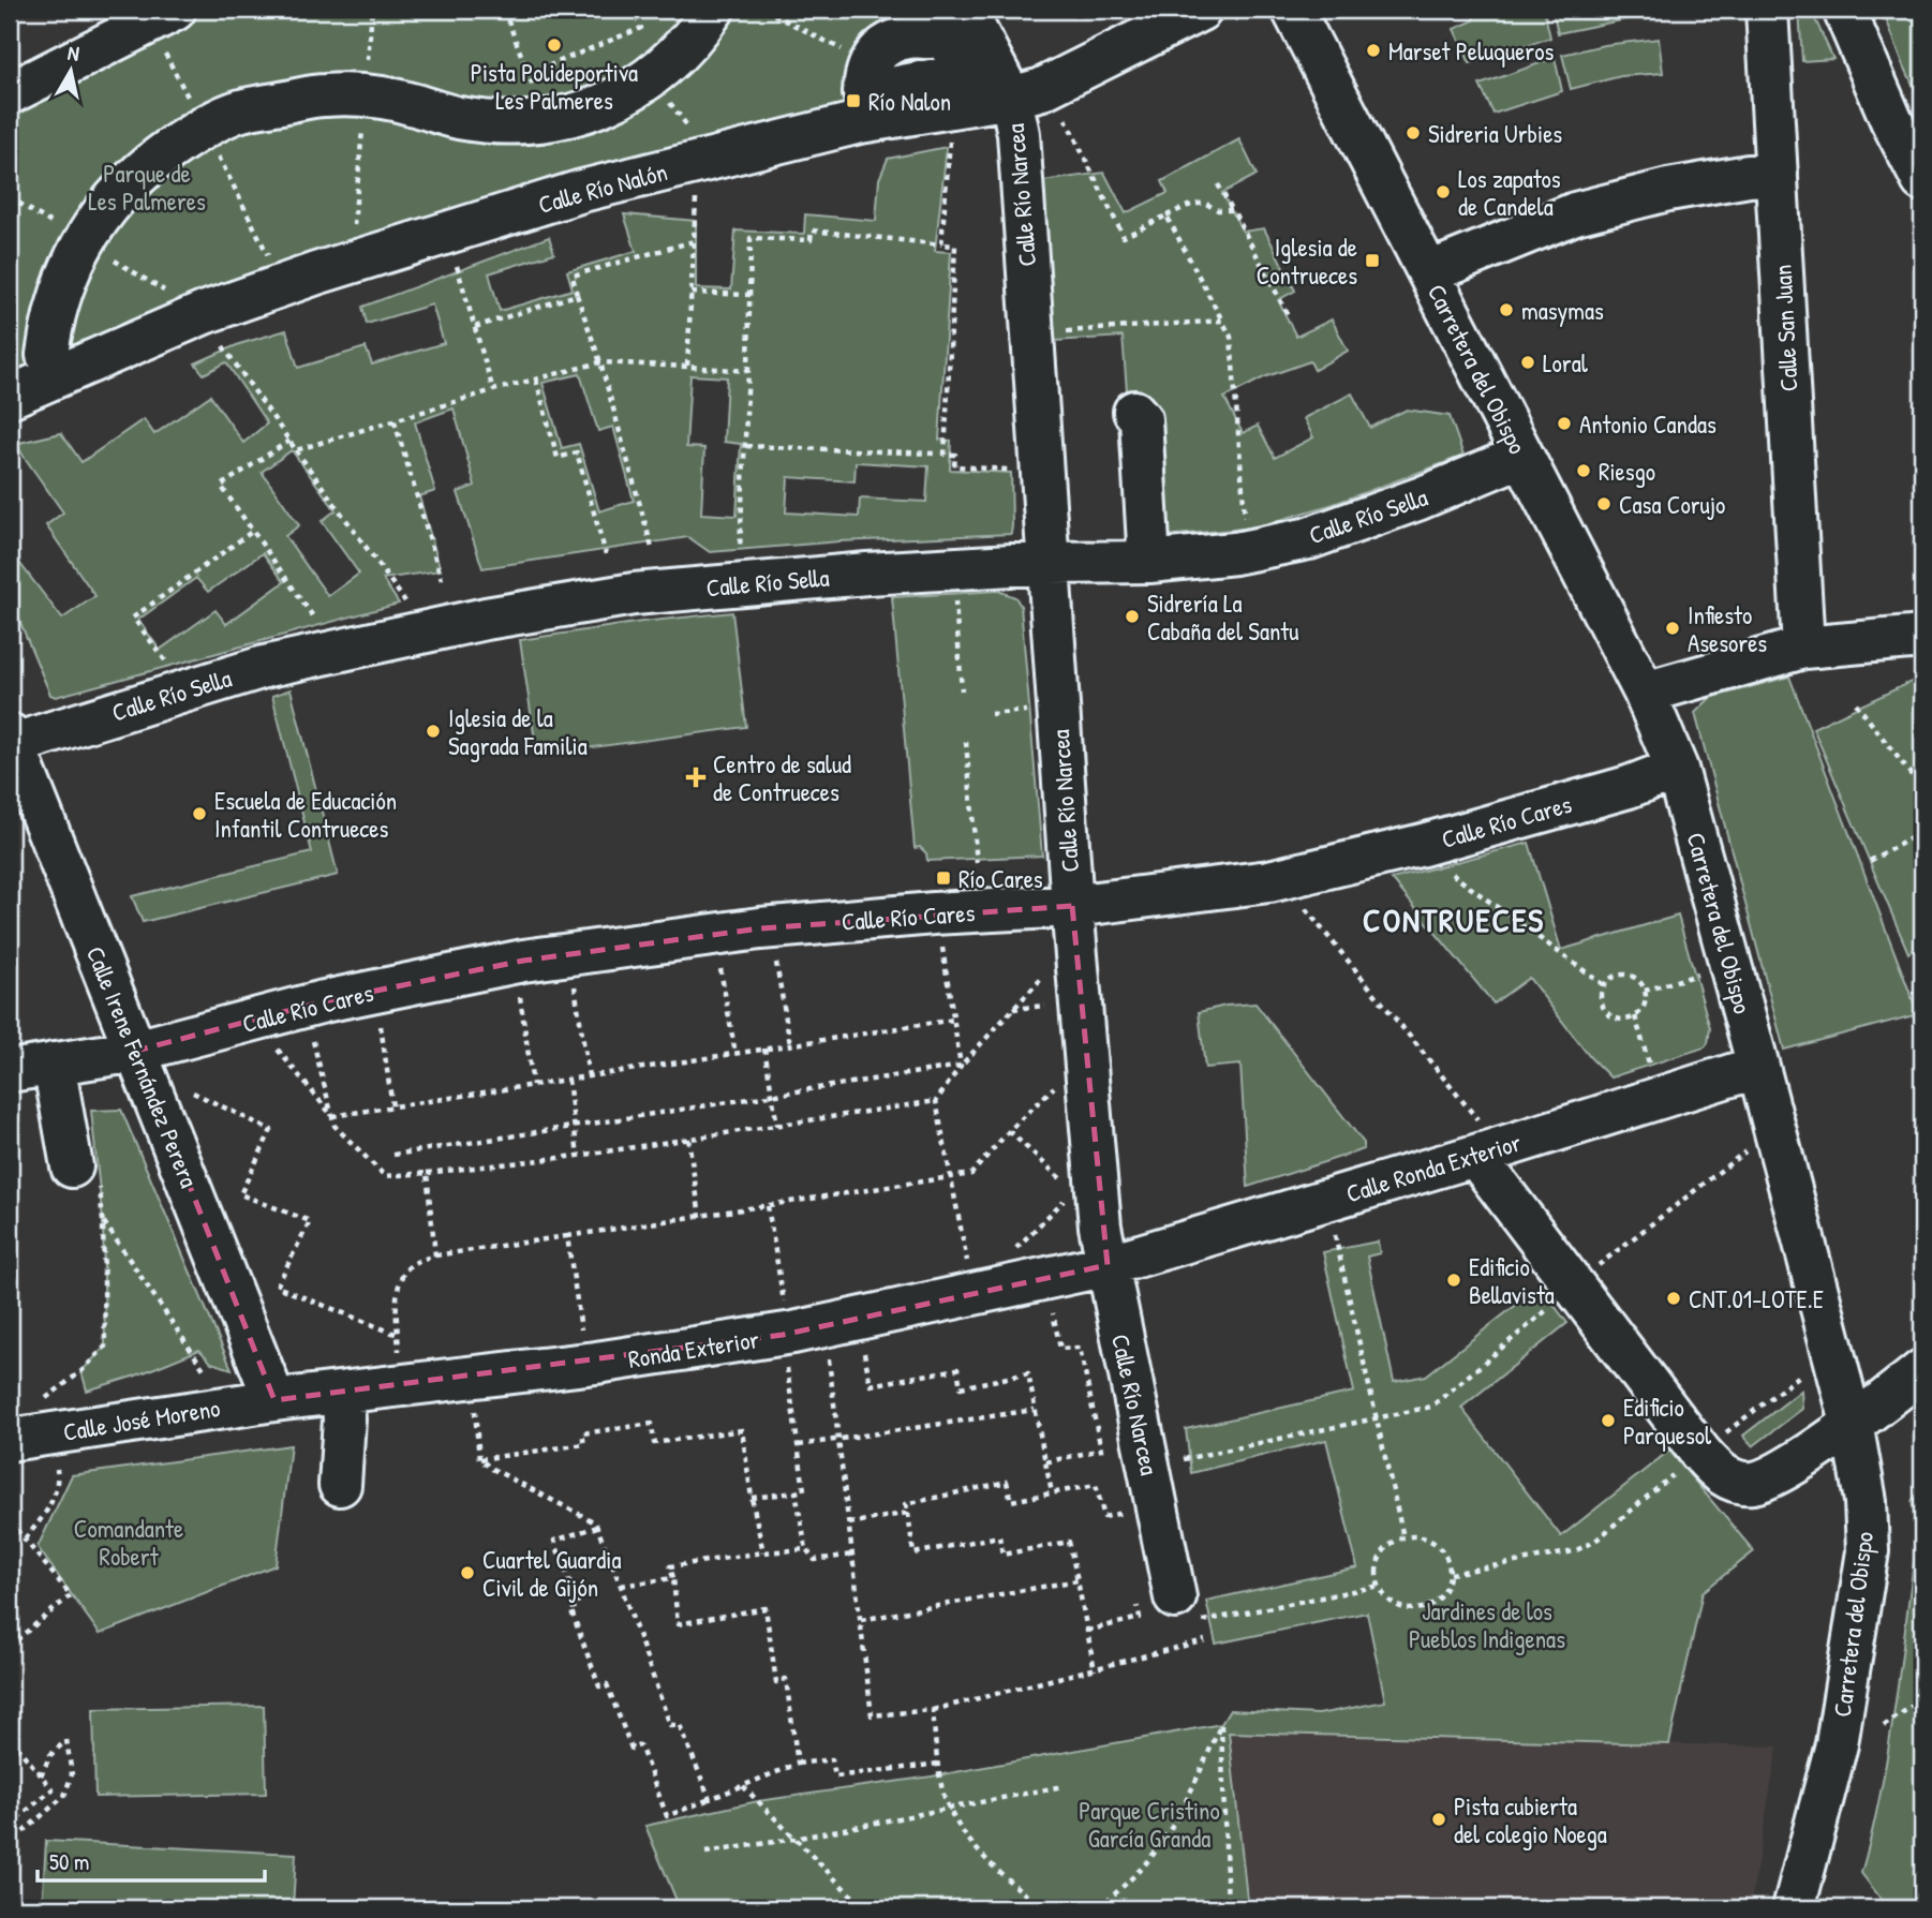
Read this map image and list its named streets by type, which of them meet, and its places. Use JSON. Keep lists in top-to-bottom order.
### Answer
{
  "streets": {
    "street": [
      "Calle Río Nalón",
      "Calle Río Narcea",
      "Calle San Juan",
      "Carretera del Obispo",
      "Calle Río Sella",
      "Calle Río Cares",
      "Calle Irene Fernández Perera",
      "Calle Ronda Exterior",
      "Ronda Exterior",
      "Calle José Moreno"
    ]
  },
  "crossings": [
    ["Calle Río Nalón", "Calle Río Narcea"],
    ["Calle Río Narcea", "Calle Río Sella"],
    ["Calle Río Narcea", "Calle Río Cares"],
    ["Calle Río Narcea", "Calle Ronda Exterior"],
    ["Calle Río Narcea", "Ronda Exterior"],
    ["Carretera del Obispo", "Calle Río Sella"],
    ["Carretera del Obispo", "Calle Río Cares"],
    ["Carretera del Obispo", "Calle Ronda Exterior"],
    ["Calle Río Sella", "Calle Irene Fernández Perera"],
    ["Calle Río Cares", "Calle Irene Fernández Perera"],
    ["Calle Irene Fernández Perera", "Ronda Exterior"],
    ["Calle Irene Fernández Perera", "Calle José Moreno"],
    ["Calle Ronda Exterior", "Ronda Exterior"],
    ["Ronda Exterior", "Calle José Moreno"]
  ],
  "districts": ["CONTRUECES"],
  "parks": [
    "Parque de Les Palmeres",
    "Comandante Robert",
    "Jardines de los Pueblos Indigenas",
    "Parque Cristino García Granda"
  ],
  "places": {
    "other": [
      "Pista Polideportiva Les Palmeres",
      "Marset Peluqueros",
      "Sidreria Urbies",
      "Los zapatos de Candela",
      "masymas",
      "Loral",
      "Antonio Candas",
      "Riesgo",
      "Casa Corujo",
      "Sidrería La Cabaña del Santu",
      "Infiesto Asesores",
      "Iglesia de la Sagrada Familia",
      "Escuela de Educación Infantil Contrueces",
      "Edificio Bellavista",
      "CNT.01-LOTE.E",
      "Edificio Parquesol",
      "Cuartel Guardia Civil de Gijón",
      "Pista cubierta del colegio Noega"
    ],
    "transit": ["Río Nalon", "Iglesia de Contrueces", "Río Cares"],
    "health": ["Centro de salud de Contrueces"]
  },
  "scale_bar": "50 m",
  "north": "top"
}
